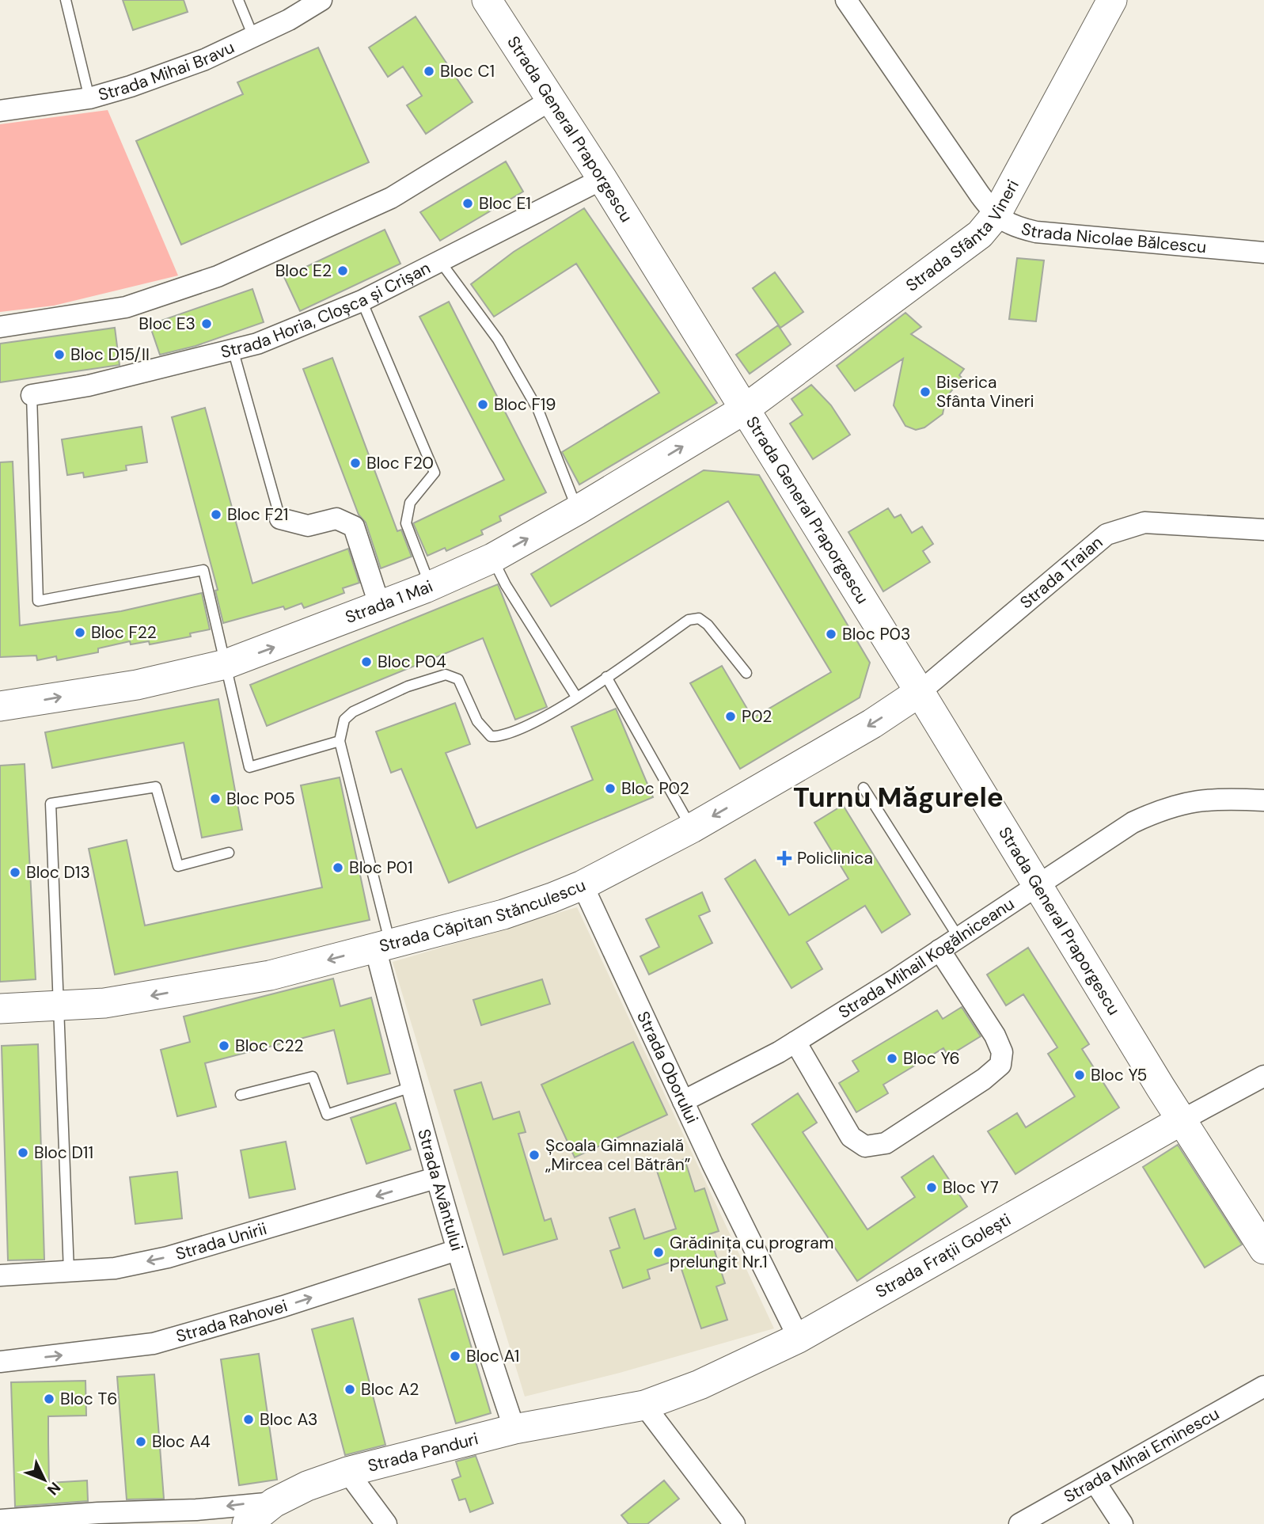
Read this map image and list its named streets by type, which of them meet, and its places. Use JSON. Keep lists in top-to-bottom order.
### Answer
{
  "streets": {
    "main road": [
      "Strada General Praporgescu",
      "Strada Sfânta Vineri",
      "Strada 1 Mai",
      "Strada Căpitan Stănculescu",
      "Strada Frații Golești",
      "Strada Panduri"
    ],
    "street": [
      "Strada Mihai Bravu",
      "Strada Nicolae Bălcescu",
      "Strada Horia, Cloșca și Crișan",
      "Strada Traian",
      "Strada Mihail Kogălniceanu",
      "Strada Oborului",
      "Strada Avântului",
      "Strada Unirii",
      "Strada Rahovei",
      "Strada Mihai Eminescu"
    ]
  },
  "crossings": [
    ["Strada General Praporgescu", "Strada Sfânta Vineri"],
    ["Strada General Praporgescu", "Strada Horia, Cloșca și Crișan"],
    ["Strada General Praporgescu", "Strada Traian"],
    ["Strada General Praporgescu", "Strada 1 Mai"],
    ["Strada General Praporgescu", "Strada Căpitan Stănculescu"],
    ["Strada General Praporgescu", "Strada Mihail Kogălniceanu"],
    ["Strada General Praporgescu", "Strada Frații Golești"],
    ["Strada Sfânta Vineri", "Strada Nicolae Bălcescu"],
    ["Strada Sfânta Vineri", "Strada 1 Mai"],
    ["Strada Traian", "Strada Căpitan Stănculescu"],
    ["Strada Căpitan Stănculescu", "Strada Oborului"],
    ["Strada Căpitan Stănculescu", "Strada Avântului"],
    ["Strada Mihail Kogălniceanu", "Strada Oborului"],
    ["Strada Oborului", "Strada Frații Golești"],
    ["Strada Avântului", "Strada Unirii"],
    ["Strada Avântului", "Strada Rahovei"],
    ["Strada Avântului", "Strada Panduri"],
    ["Strada Frații Golești", "Strada Panduri"]
  ],
  "one_way": ["Strada 1 Mai", "Strada Căpitan Stănculescu", "Strada Unirii"],
  "districts": ["Turnu Măgurele"],
  "places": {
    "other": [
      "Bloc C1",
      "Bloc E1",
      "Bloc E2",
      "Bloc E3",
      "Bloc D15/II",
      "Biserica Sfânta Vineri",
      "Bloc F19",
      "Bloc F20",
      "Bloc F21",
      "Bloc F22",
      "Bloc P03",
      "Bloc P04",
      "P02",
      "Bloc P02",
      "Bloc P05",
      "Bloc P01",
      "Bloc D13",
      "Bloc C22",
      "Bloc Y6",
      "Bloc Y5",
      "Bloc D11",
      "Școala Gimnazială „Mircea cel Bătrân”",
      "Bloc Y7",
      "Grădinița cu program prelungit Nr.1",
      "Bloc A1",
      "Bloc A2",
      "Bloc T6",
      "Bloc A3",
      "Bloc A4"
    ],
    "health": ["Policlinica"]
  },
  "north": "bottom right"
}
